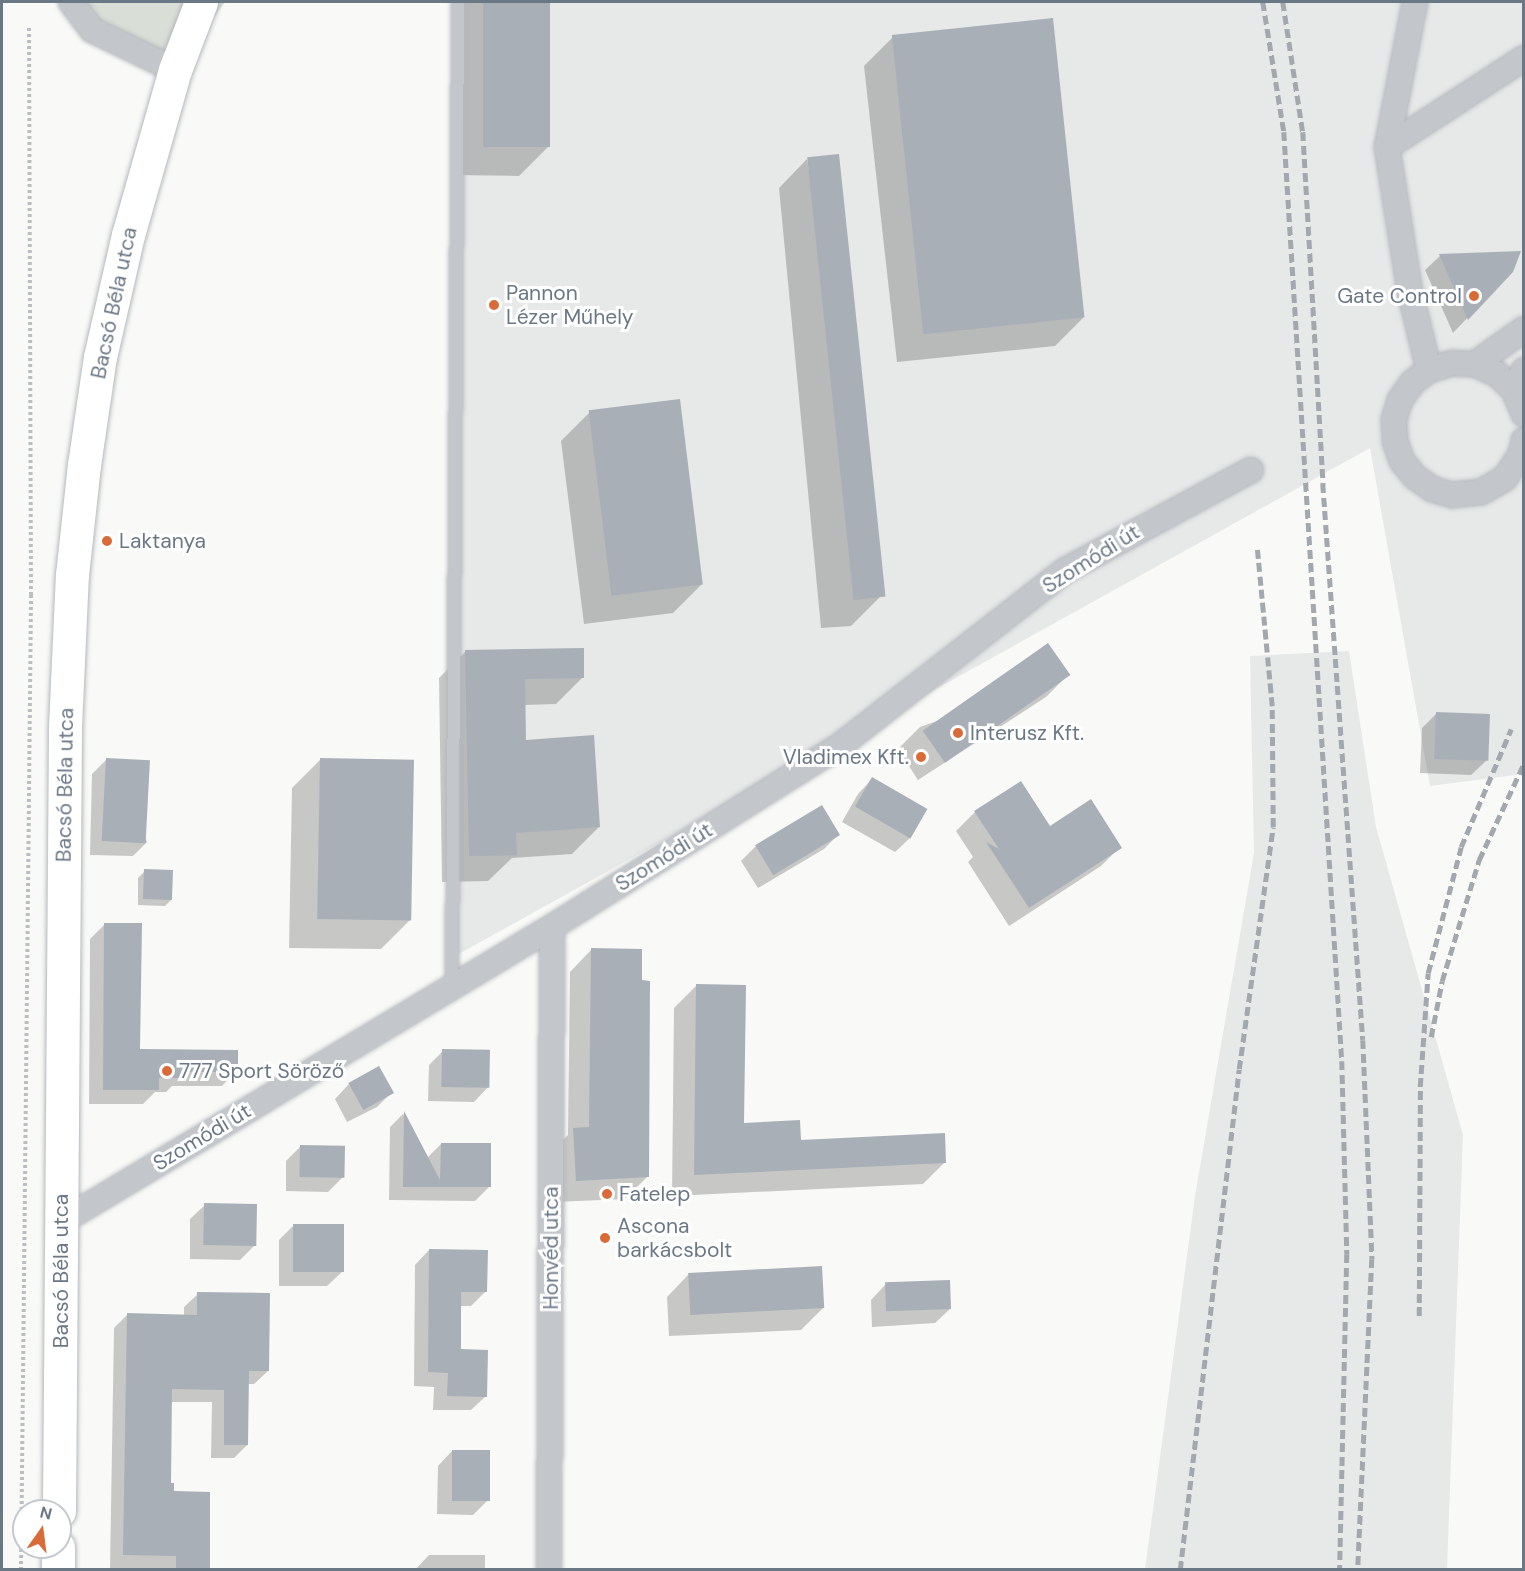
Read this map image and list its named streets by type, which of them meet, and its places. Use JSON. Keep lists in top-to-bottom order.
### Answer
{
  "streets": {
    "main road": ["Bacsó Béla utca"],
    "street": ["Szomódi út", "Honvéd utca"]
  },
  "crossings": [
    ["Bacsó Béla utca", "Szomódi út"],
    ["Szomódi út", "Honvéd utca"]
  ],
  "places": [
    "Gate Control",
    "Pannon Lézer Műhely",
    "Laktanya",
    "Interusz Kft.",
    "Vladimex Kft.",
    "777 Sport Söröző",
    "Fatelep",
    "Ascona barkácsbolt"
  ],
  "north": "top"
}
